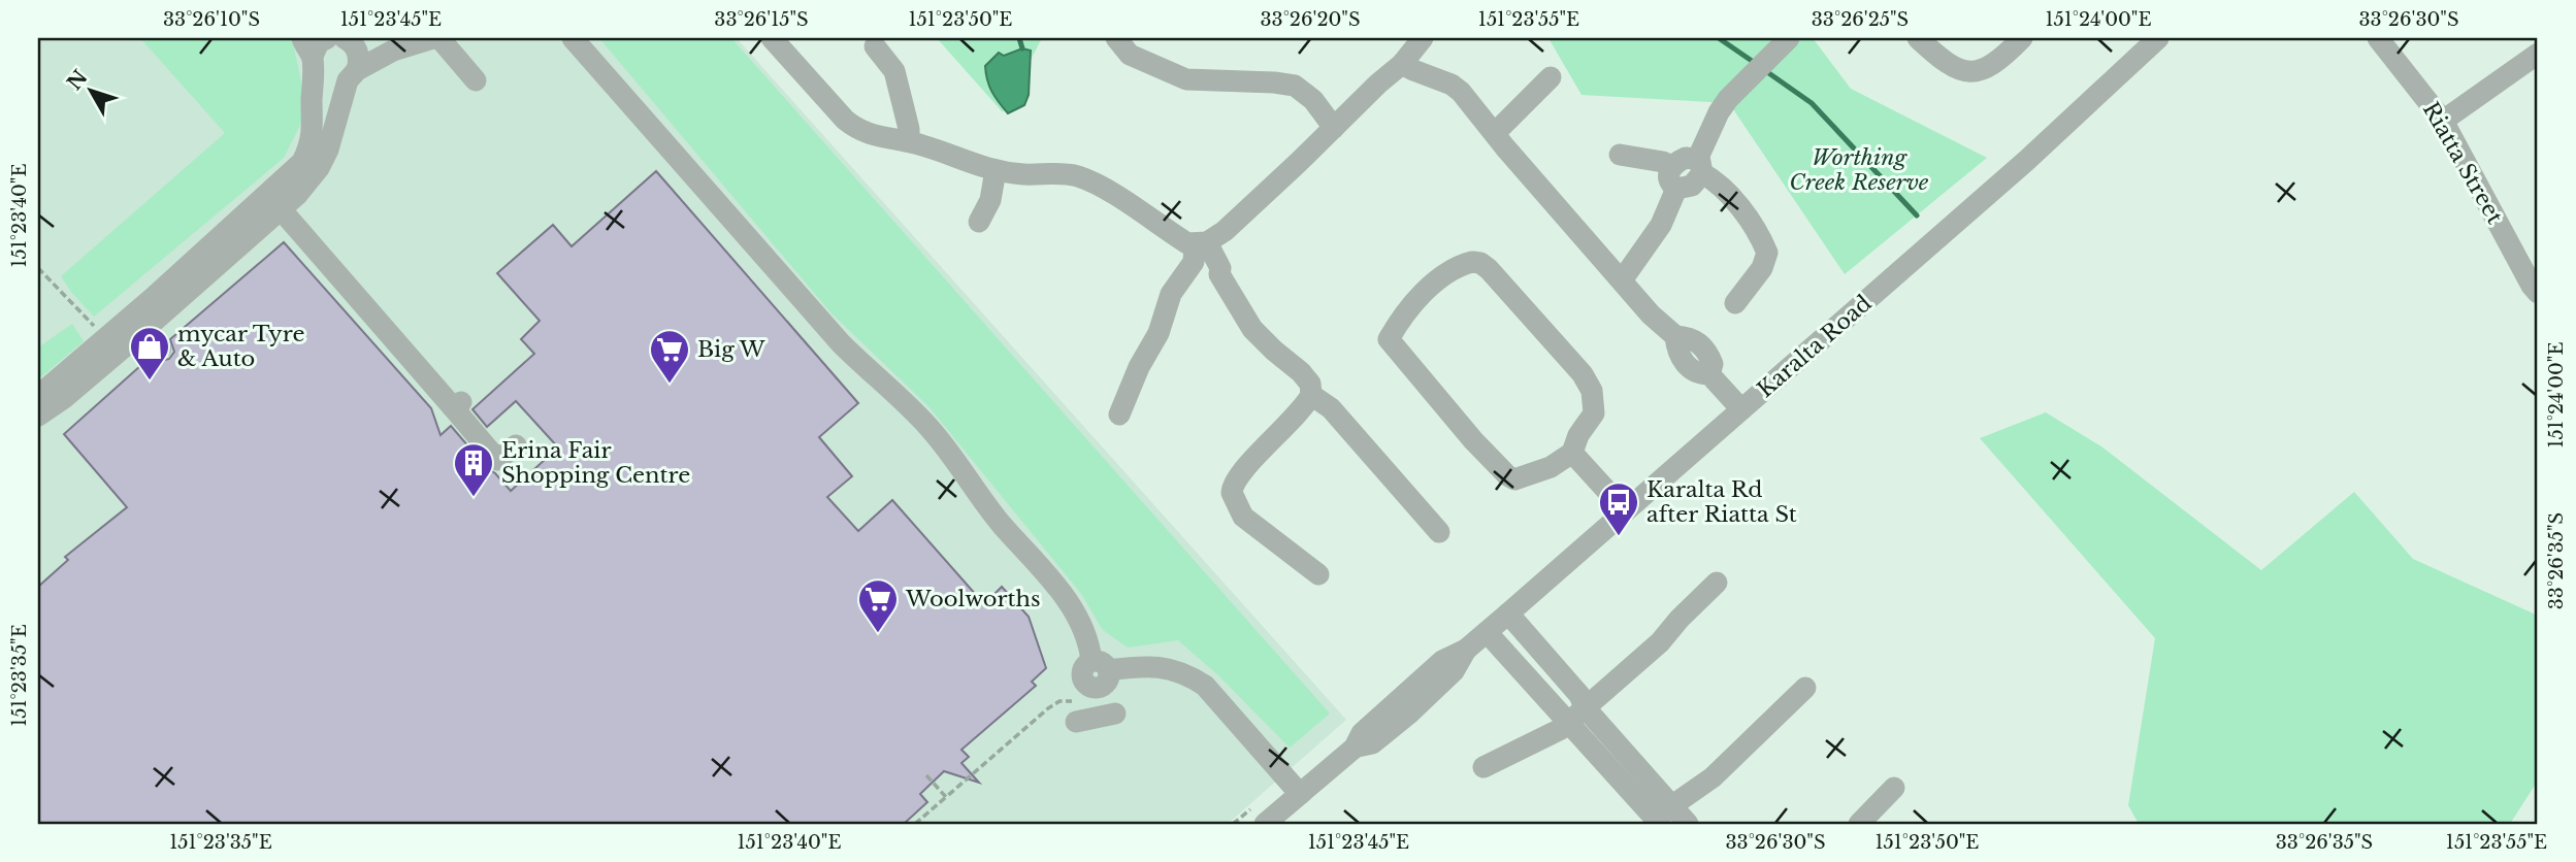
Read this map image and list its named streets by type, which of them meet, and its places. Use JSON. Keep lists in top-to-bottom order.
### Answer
{
  "streets": {
    "street": ["Riatta Street", "Karalta Road"]
  },
  "parks": ["Worthing Creek Reserve"],
  "places": {
    "shop": ["mycar Tyre & Auto"],
    "supermarket": ["Big W", "Woolworths"],
    "building": ["Erina Fair Shopping Centre"],
    "bus stop": ["Karalta Rd after Riatta St"]
  },
  "north": "top left",
  "coordinates": [
    "33°26'10\"S",
    "151°23'45\"E",
    "33°26'15\"S",
    "151°23'50\"E",
    "33°26'20\"S",
    "151°23'55\"E",
    "33°26'25\"S",
    "151°24'00\"E",
    "33°26'30\"S",
    "151°23'40\"E",
    "33°26'35\"S",
    "151°23'35\"E"
  ]
}
